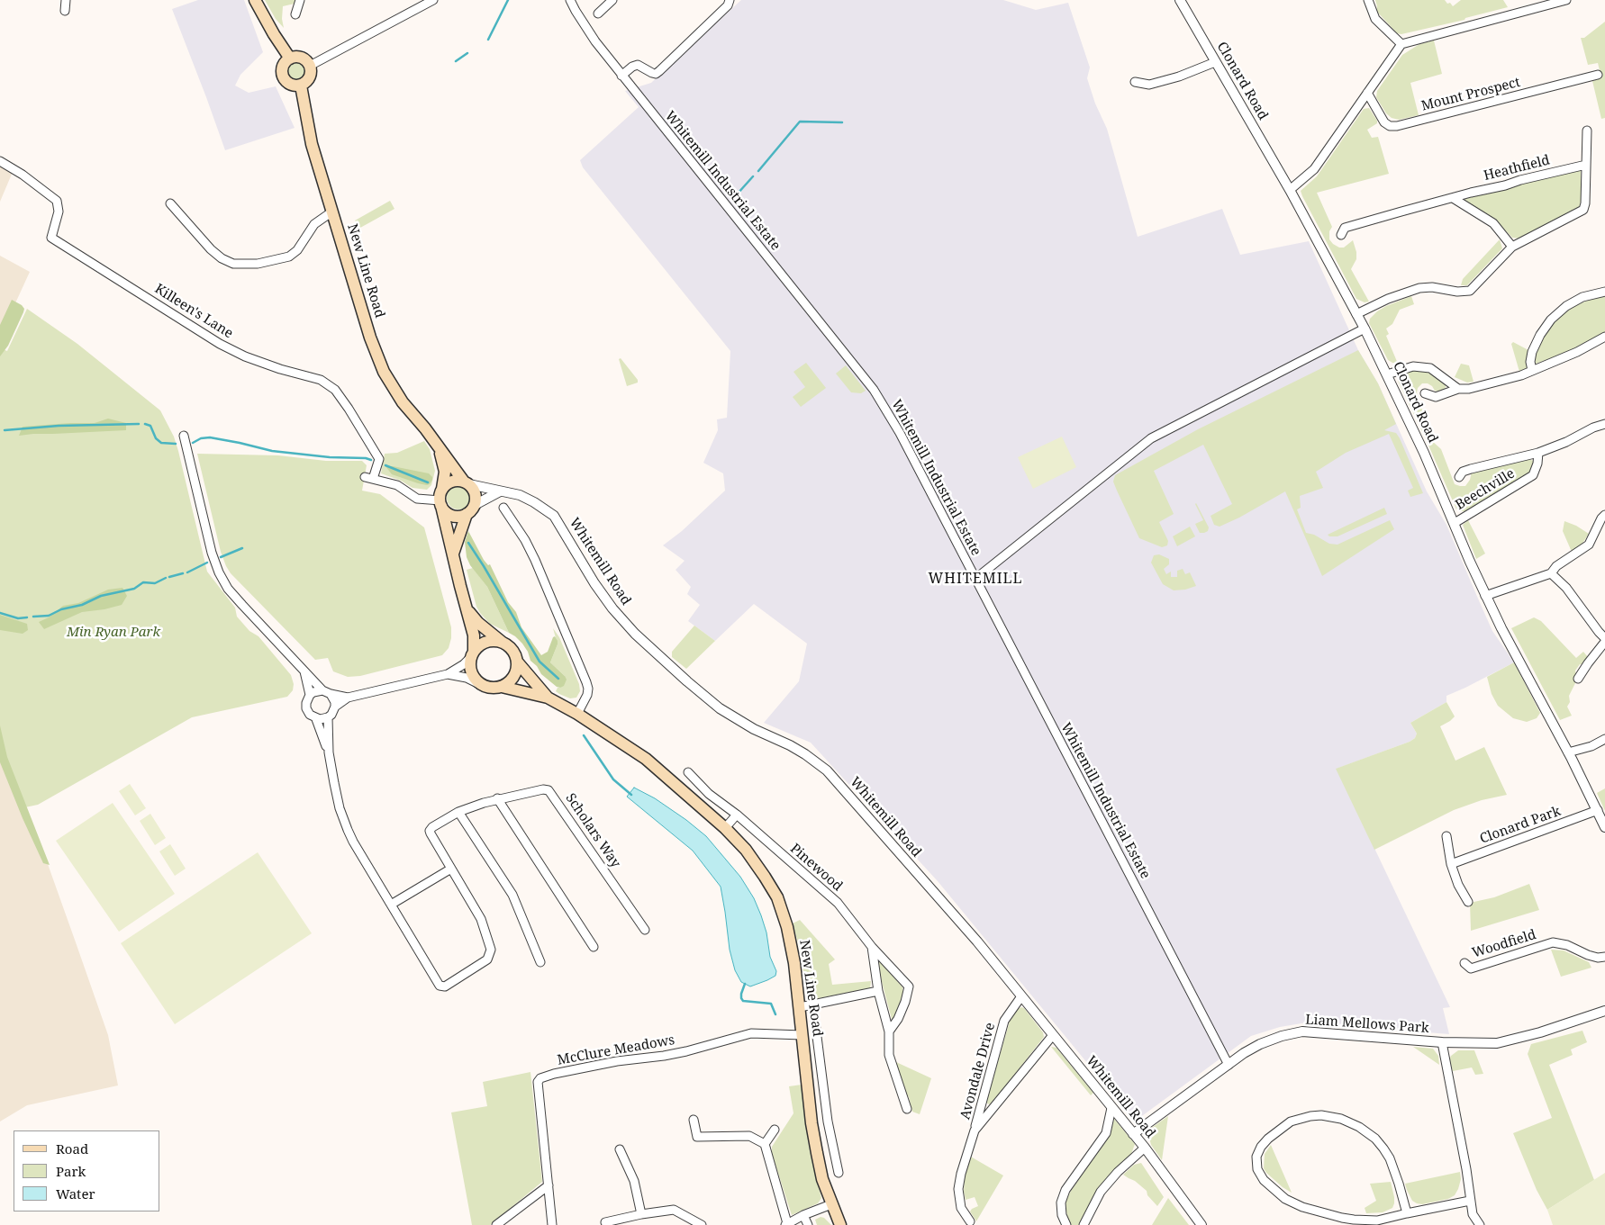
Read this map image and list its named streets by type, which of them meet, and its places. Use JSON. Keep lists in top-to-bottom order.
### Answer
{
  "streets": {
    "main road": ["New Line Road"],
    "street": [
      "Clonard Road",
      "Mount Prospect",
      "Heathfield",
      "Whitemill Industrial Estate",
      "Killeen's Lane",
      "Beechville",
      "Whitemill Road",
      "Clonard Park",
      "Scholars Way",
      "Pinewood",
      "Woodfield",
      "Liam Mellows Park",
      "McClure Meadows",
      "Avondale Drive"
    ]
  },
  "crossings": [
    ["Clonard Road", "Beechville"],
    ["Clonard Road", "Clonard Park"],
    ["Whitemill Industrial Estate", "Liam Mellows Park"],
    ["New Line Road", "Killeen's Lane"],
    ["New Line Road", "Whitemill Road"],
    ["New Line Road", "McClure Meadows"],
    ["Killeen's Lane", "Whitemill Road"],
    ["Whitemill Road", "Liam Mellows Park"],
    ["Whitemill Road", "Avondale Drive"]
  ],
  "districts": ["WHITEMILL"],
  "parks": ["Min Ryan Park"],
  "legend": ["Road", "Park", "Water"]
}
